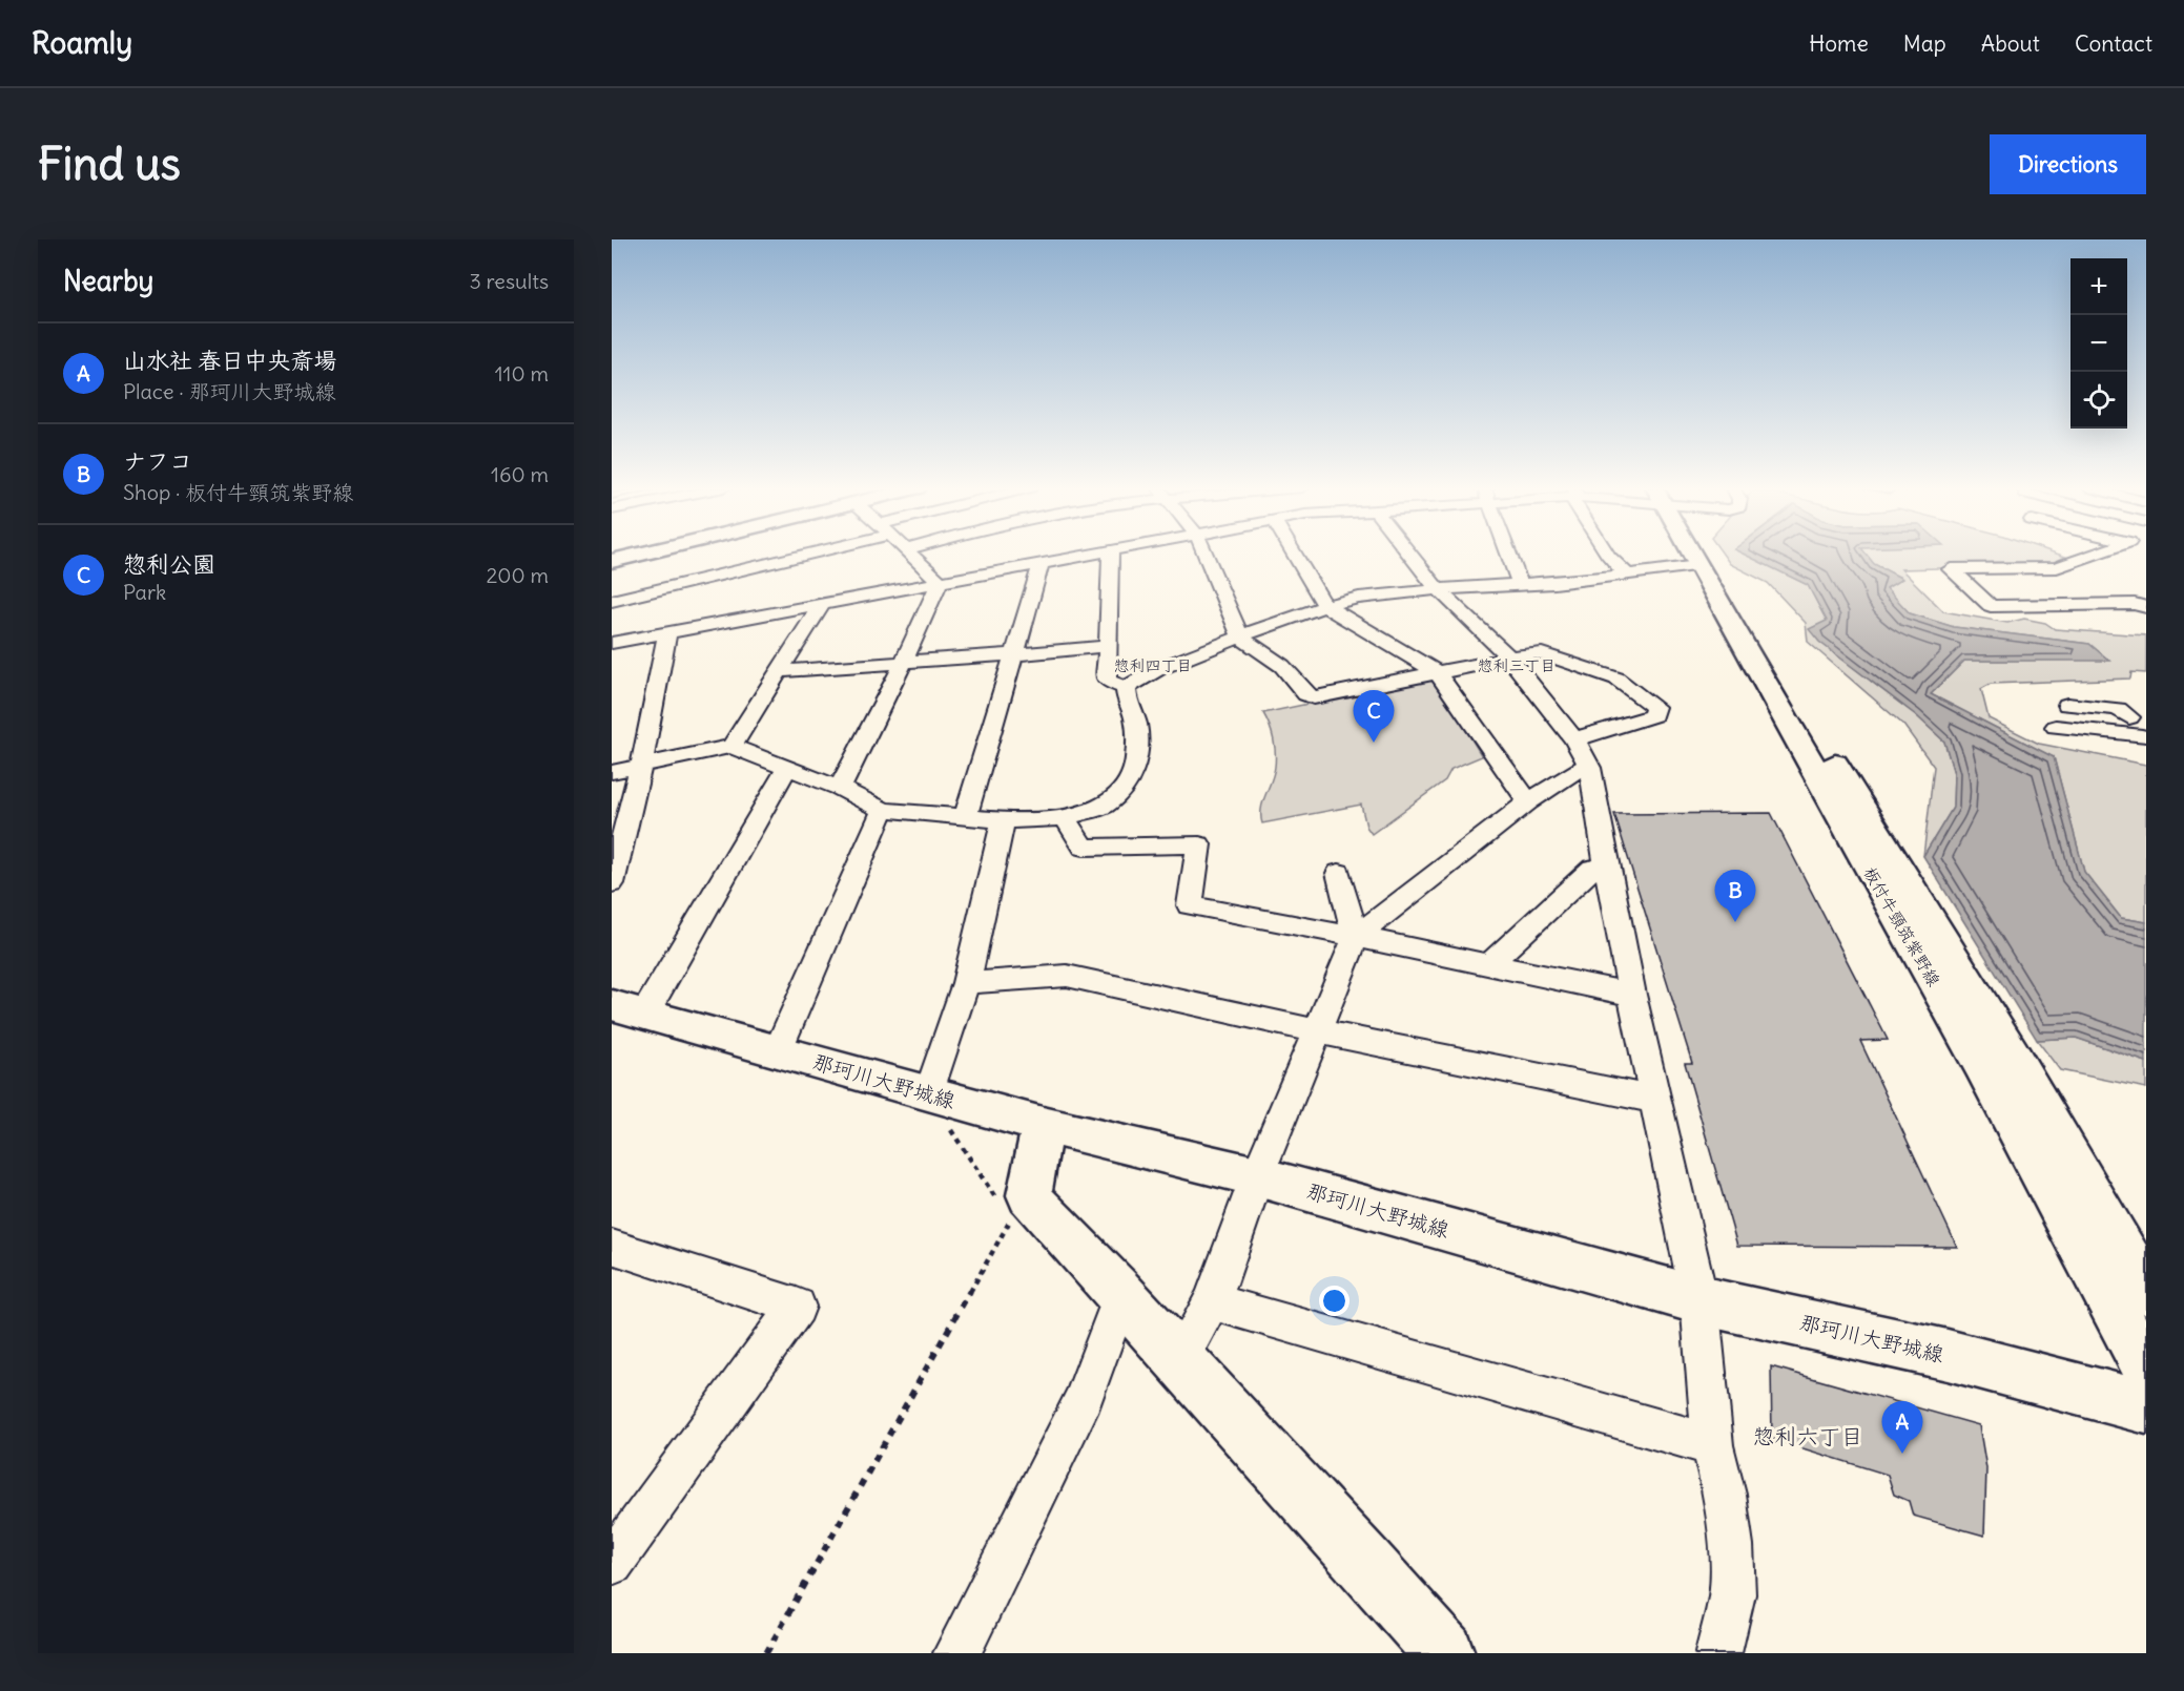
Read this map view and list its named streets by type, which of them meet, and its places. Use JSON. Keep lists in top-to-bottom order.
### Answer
{
  "streets": {
    "main road": ["板付牛頸筑紫野線", "那珂川大野城線"]
  },
  "districts": ["惣利四丁目", "惣利三丁目", "惣利六丁目"],
  "page": {
    "header": "Roamly",
    "nav": [
      "Home",
      "Map",
      "About",
      "Contact"
    ],
    "buttons": "Directions",
    "title": "Find us",
    "heading": ["Nearby", "3 results"],
    "map_buttons": ["+", "−"],
    "list": [
      {
        "mark": "A",
        "name": "山水社 春日中央斎場",
        "note": "Place · 那珂川大野城線",
        "value": "110 m"
      },
      {
        "mark": "B",
        "name": "ナフコ",
        "note": "Shop · 板付牛頸筑紫野線",
        "value": "160 m"
      },
      {
        "mark": "C",
        "name": "惣利公園",
        "note": "Park",
        "value": "200 m"
      }
    ],
    "pins": ["C", "B", "A"]
  }
}
